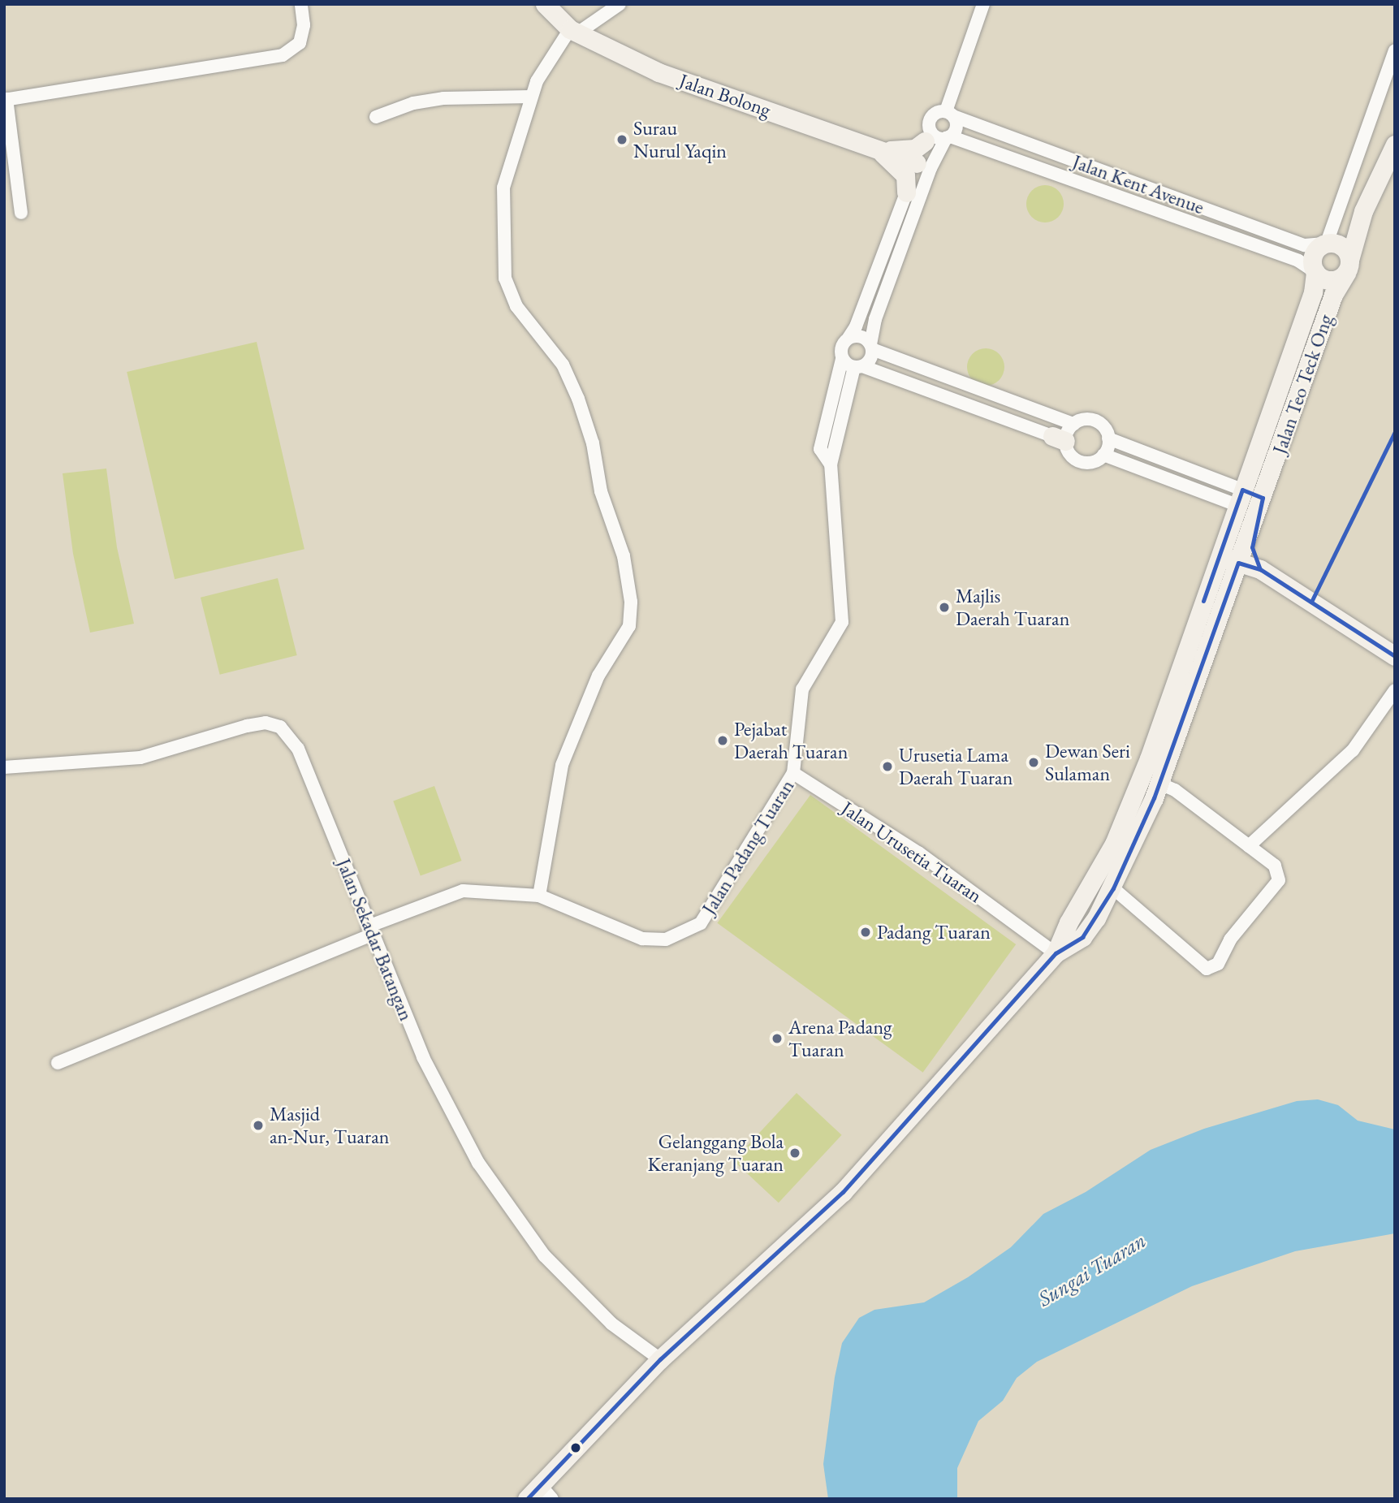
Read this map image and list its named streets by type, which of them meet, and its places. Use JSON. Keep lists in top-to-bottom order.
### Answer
{
  "streets": {
    "street": [
      "Jalan Bolong",
      "Jalan Kent Avenue",
      "Jalan Teo Teck Ong",
      "Jalan Padang Tuaran",
      "Jalan Urusetia Tuaran",
      "Jalan Sekadar Batangan"
    ]
  },
  "crossings": [
    ["Jalan Kent Avenue", "Jalan Teo Teck Ong"],
    ["Jalan Teo Teck Ong", "Jalan Urusetia Tuaran"],
    ["Jalan Padang Tuaran", "Jalan Urusetia Tuaran"],
    ["Jalan Padang Tuaran", "Jalan Sekadar Batangan"]
  ],
  "water": ["Sungai Tuaran"],
  "places": [
    "Surau Nurul Yaqin",
    "Majlis Daerah Tuaran",
    "Pejabat Daerah Tuaran",
    "Dewan Seri Sulaman",
    "Urusetia Lama Daerah Tuaran",
    "Padang Tuaran",
    "Arena Padang Tuaran",
    "Masjid an-Nur, Tuaran",
    "Gelanggang Bola Keranjang Tuaran"
  ]
}
